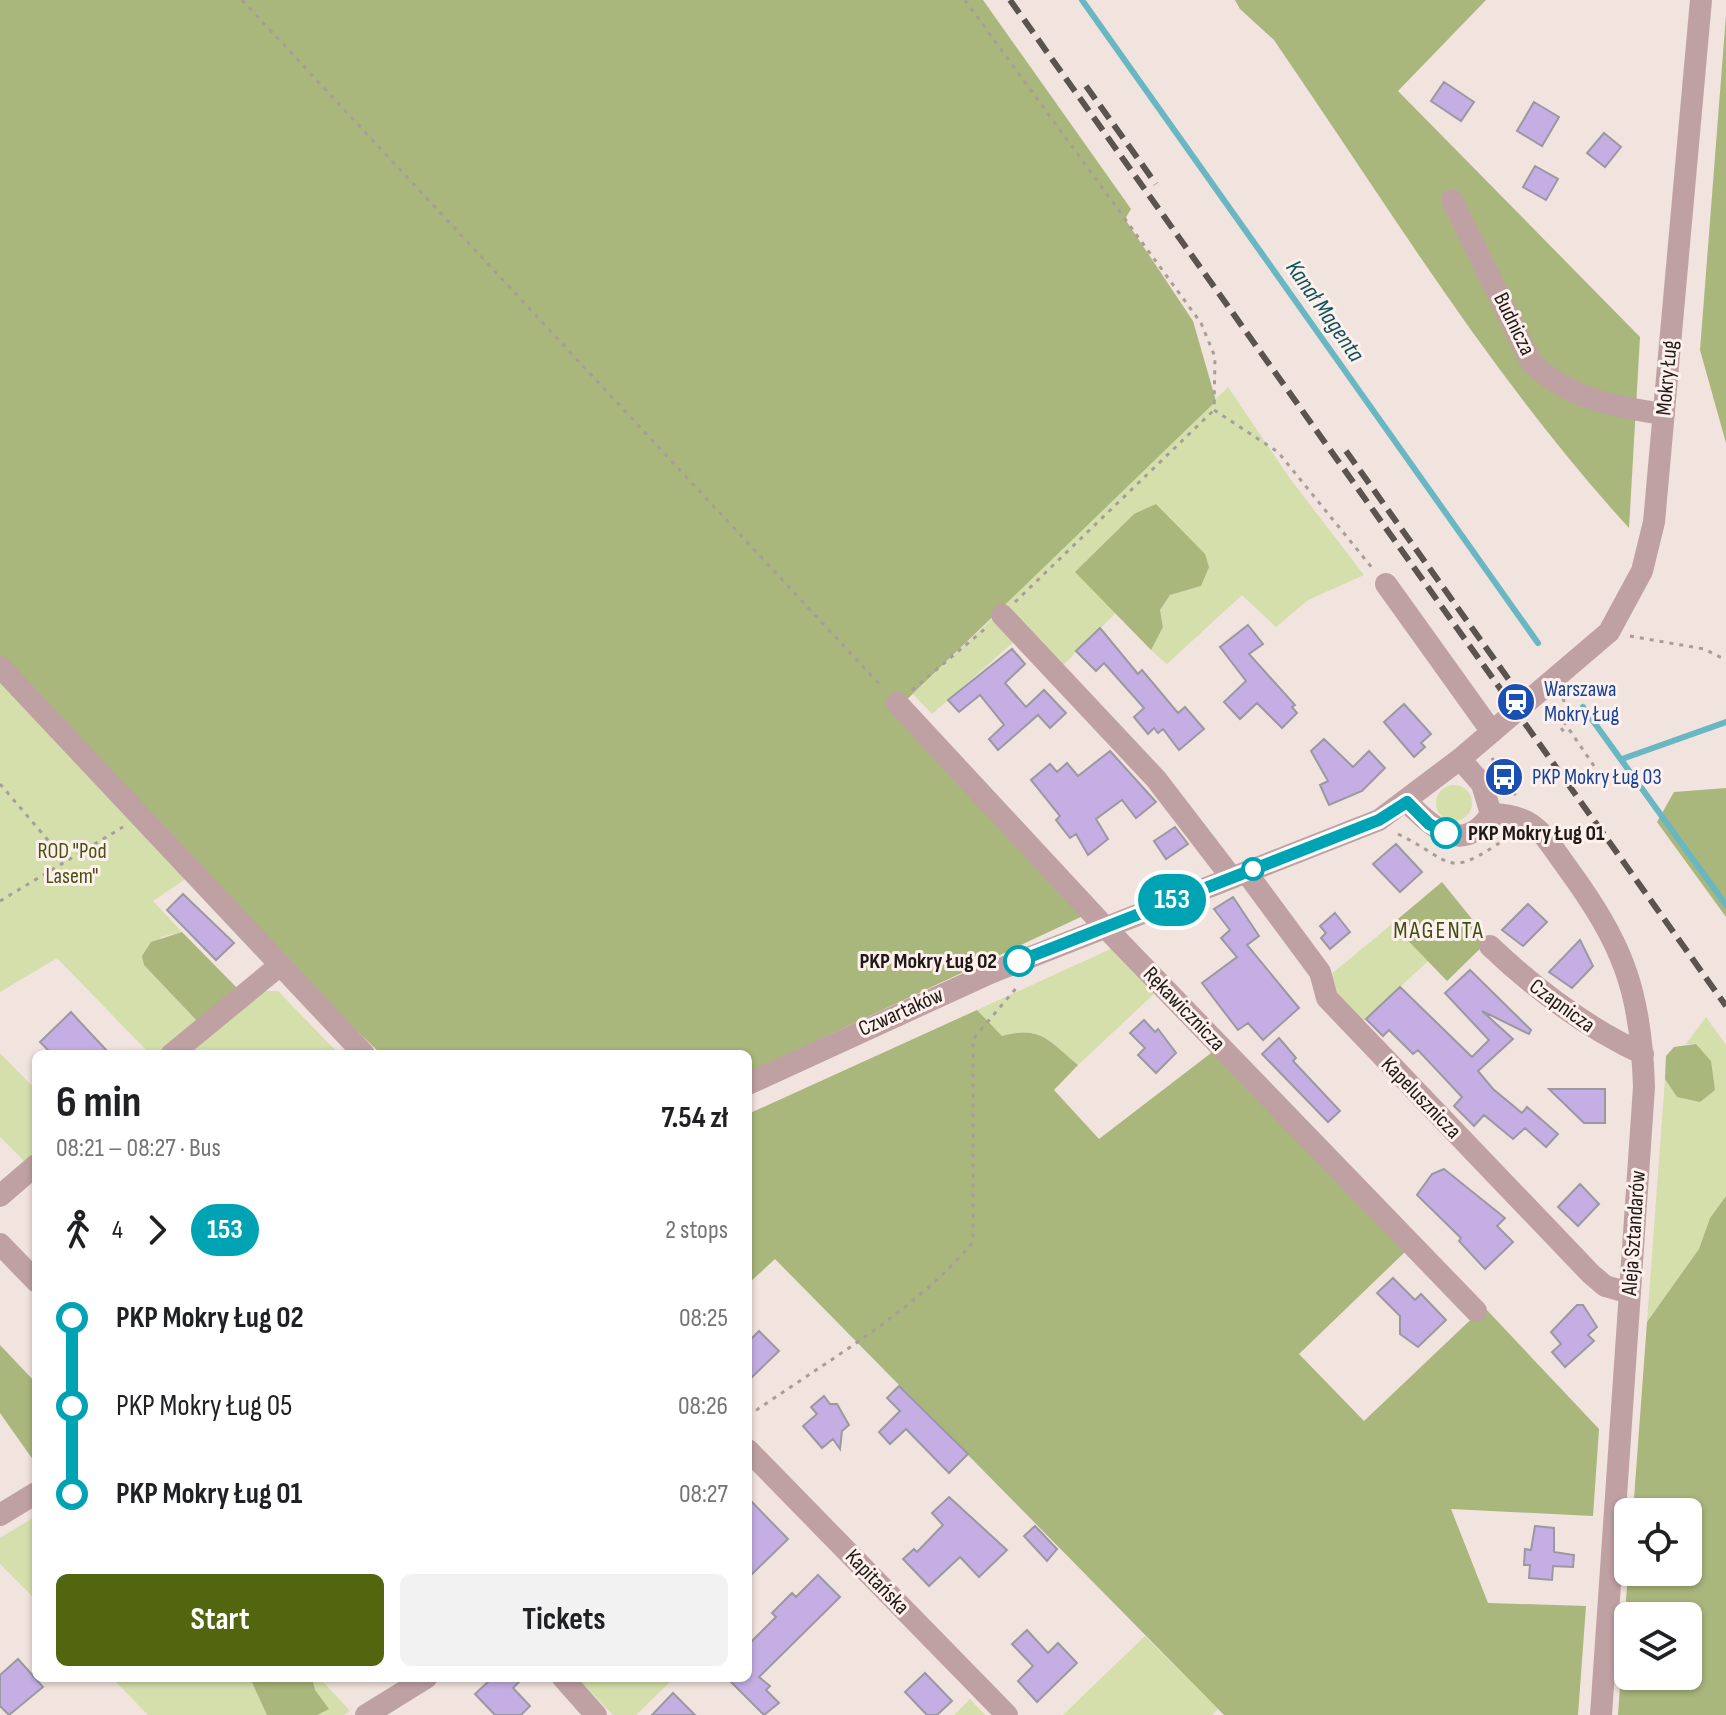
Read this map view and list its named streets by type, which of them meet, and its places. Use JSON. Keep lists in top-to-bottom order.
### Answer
{
  "streets": {
    "street": [
      "Budnicza",
      "Mokry Ług",
      "Czapnicza",
      "Rękawicznicza",
      "Czwartaków",
      "Kapelusznicza",
      "Aleja Sztandarów",
      "Kapitańska"
    ]
  },
  "crossings": [
    ["Budnicza", "Mokry Ług"],
    ["Mokry Ług", "Czwartaków"],
    ["Czapnicza", "Aleja Sztandarów"],
    ["Rękawicznicza", "Czwartaków"],
    ["Czwartaków", "Kapelusznicza"],
    ["Kapelusznicza", "Aleja Sztandarów"]
  ],
  "districts": ["MAGENTA"],
  "water": ["Kanał Magenta"],
  "parks": ["ROD \"Pod Lasem\""],
  "places": {
    "station": ["Warszawa Mokry Ług"],
    "bus stop": ["PKP Mokry Ług 03"],
    "other": ["PKP Mokry Ług 01", "PKP Mokry Ług 02"]
  },
  "lines": ["bus line 153"],
  "page": {
    "on_map": "153",
    "heading": ["6 min", "08:21 – 08:27 · Bus", "7.54 zł"],
    "legs": ["4", "153", "2 stops"],
    "list": [
      {
        "name": "PKP Mokry Ług 02",
        "value": "08:25"
      },
      {
        "name": "PKP Mokry Ług 05",
        "value": "08:26"
      },
      {
        "name": "PKP Mokry Ług 01",
        "value": "08:27"
      }
    ],
    "buttons": ["Start", "Tickets"]
  }
}
